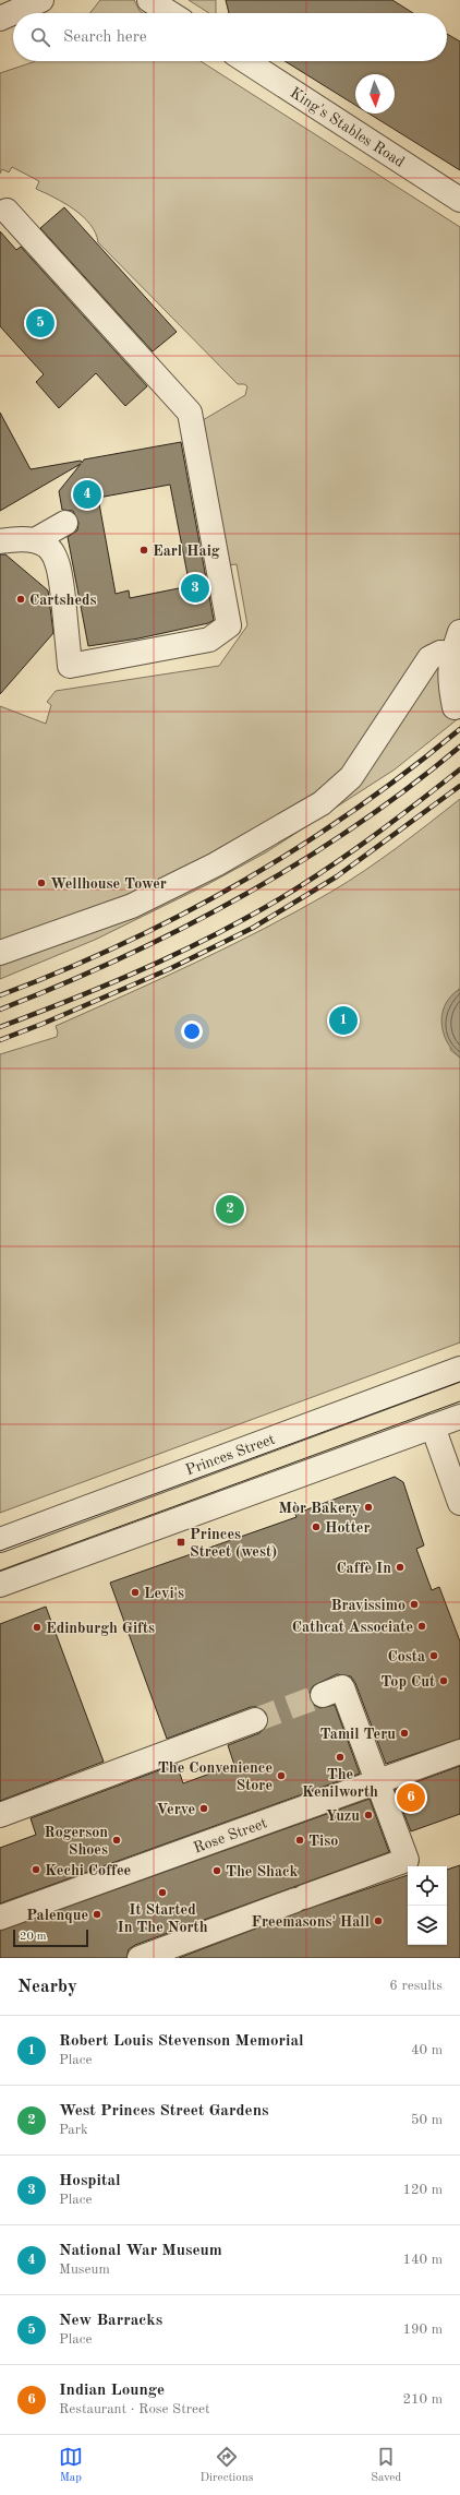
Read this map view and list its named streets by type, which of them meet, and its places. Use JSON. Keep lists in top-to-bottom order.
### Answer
{
  "streets": {
    "street": ["King's Stables Road", "Princes Street", "Rose Street"]
  },
  "places": {
    "other": [
      "Earl Haig",
      "Cartsheds",
      "Wellhouse Tower",
      "Mòr Bakery",
      "Hotter",
      "Caffè In",
      "Levi's",
      "Bravissimo",
      "Cathcat Associate",
      "Edinburgh Gifts",
      "Costa",
      "Top Cut",
      "Tamil Teru",
      "The Kenilworth",
      "The Convenience Store",
      "Verve",
      "Yuzu",
      "Rogerson Shoes",
      "Tiso",
      "Kechi Coffee",
      "The Shack",
      "It Started In The North",
      "Palenque",
      "Freemasons' Hall"
    ],
    "transit": ["Princes Street (west)"]
  },
  "scale_bar": "20 m",
  "north": "bottom",
  "page": {
    "search": "Search here",
    "pins": [
      "5",
      "4",
      "3",
      "1",
      "2",
      "6"
    ],
    "scale": "20 m",
    "heading": ["Nearby", "6 results"],
    "list": [
      {
        "mark": "1",
        "name": "Robert Louis Stevenson Memorial",
        "note": "Place",
        "value": "40 m"
      },
      {
        "mark": "2",
        "name": "West Princes Street Gardens",
        "note": "Park",
        "value": "50 m"
      },
      {
        "mark": "3",
        "name": "Hospital",
        "note": "Place",
        "value": "120 m"
      },
      {
        "mark": "4",
        "name": "National War Museum",
        "note": "Museum",
        "value": "140 m"
      },
      {
        "mark": "5",
        "name": "New Barracks",
        "note": "Place",
        "value": "190 m"
      },
      {
        "mark": "6",
        "name": "Indian Lounge",
        "note": "Restaurant · Rose Street",
        "value": "210 m"
      }
    ],
    "nav": ["Map", "Directions", "Saved"]
  }
}
